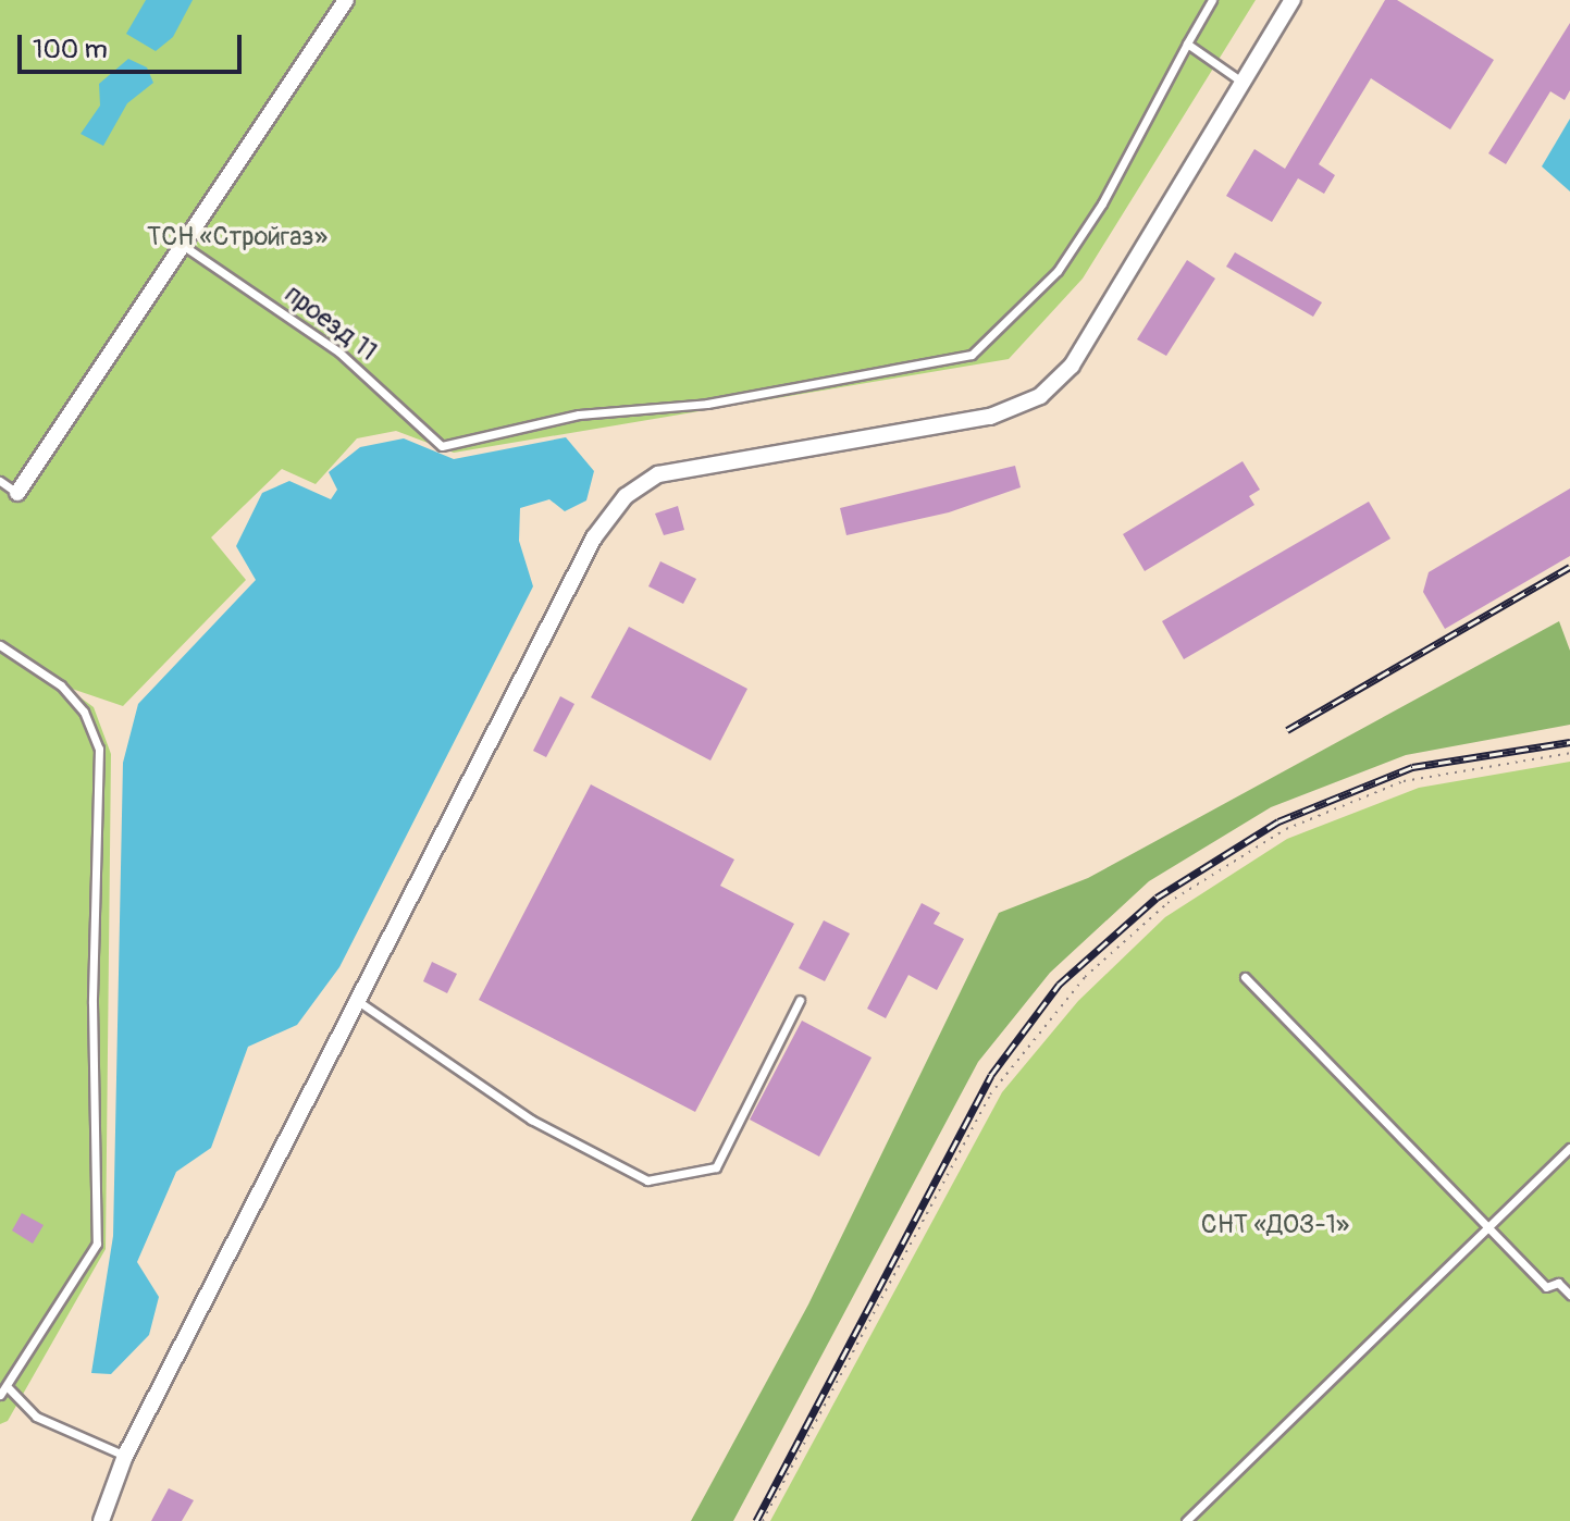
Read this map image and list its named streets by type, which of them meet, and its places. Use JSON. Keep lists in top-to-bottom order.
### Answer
{
  "streets": {
    "lane": ["проезд 11"]
  },
  "parks": ["ТСН «Стройгаз»", "СНТ «ДОЗ-1»"],
  "scale_bar": "100 m"
}
